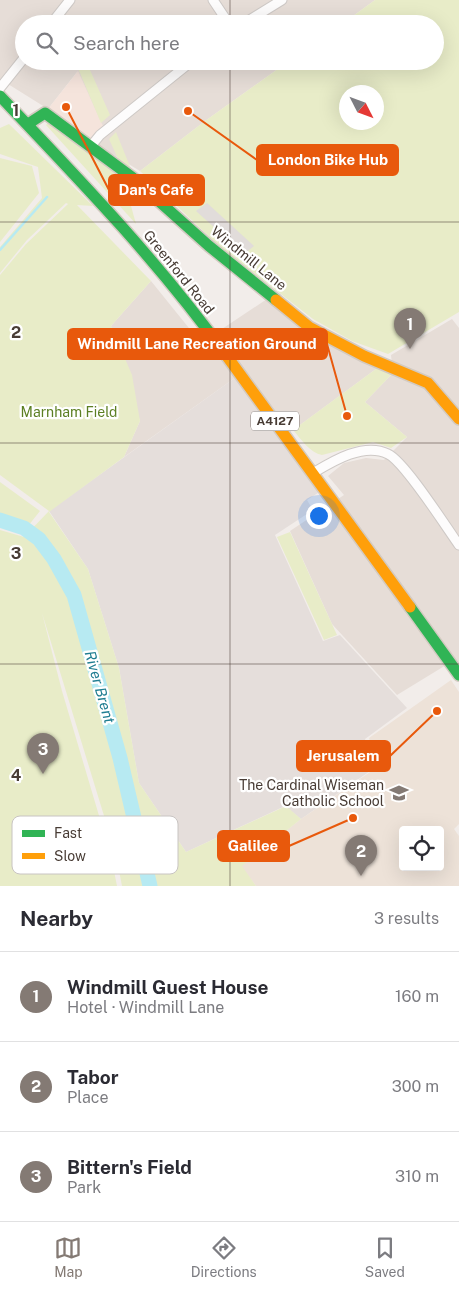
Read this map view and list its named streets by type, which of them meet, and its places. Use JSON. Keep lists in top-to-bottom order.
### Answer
{
  "streets": {
    "main road": ["Windmill Lane", "Greenford Road", "A4127"]
  },
  "crossings": [
    ["Windmill Lane", "Greenford Road"]
  ],
  "water": ["River Brent"],
  "parks": ["Marnham Field"],
  "places": {
    "other": [
      "Dan's Cafe",
      "London Bike Hub",
      "Windmill Lane Recreation Ground",
      "Jerusalem",
      "Galilee"
    ],
    "school or university": ["The Cardinal Wiseman Catholic School"]
  },
  "legend": ["Fast", "Slow"],
  "north": "bottom right",
  "page": {
    "search": "Search here",
    "pins": ["1", "3", "2"],
    "heading": ["Nearby", "3 results"],
    "list": [
      {
        "mark": "1",
        "name": "Windmill Guest House",
        "note": "Hotel · Windmill Lane",
        "value": "160 m"
      },
      {
        "mark": "2",
        "name": "Tabor",
        "note": "Place",
        "value": "300 m"
      },
      {
        "mark": "3",
        "name": "Bittern's Field",
        "note": "Park",
        "value": "310 m"
      }
    ],
    "nav": ["Map", "Directions", "Saved"]
  },
  "grid": {
    "rows": [
      "1",
      "2",
      "3",
      "4"
    ]
  }
}
